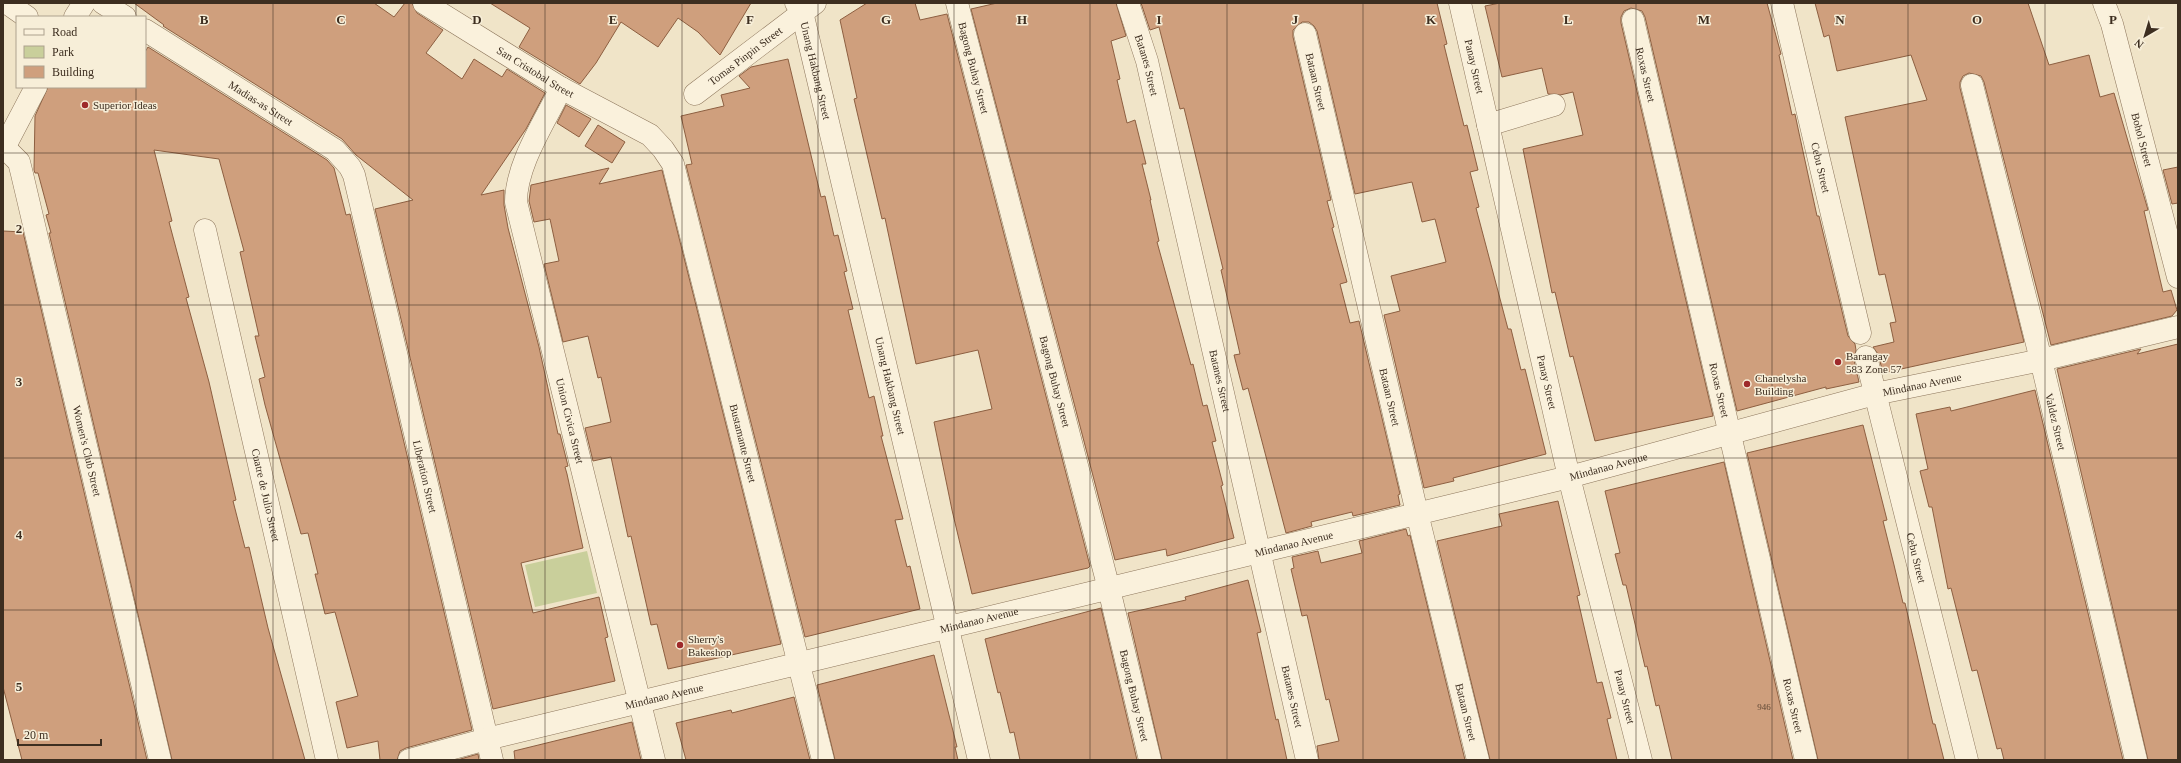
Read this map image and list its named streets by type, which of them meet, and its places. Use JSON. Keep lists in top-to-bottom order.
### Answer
{
  "streets": {
    "street": [
      "Tomas Pinpin Street",
      "Batanes Street",
      "Panay Street",
      "Bagong Buhay Street",
      "San Cristobal Street",
      "Unang Hakbang Street",
      "Roxas Street",
      "Bataan Street",
      "Madias-as Street",
      "Bohol Street",
      "Cebu Street",
      "Mindanao Avenue",
      "Union Civica Street",
      "Valdez Street",
      "Bustamante Street",
      "Women's Club Street",
      "Liberation Street",
      "Cuatre de Julio Street"
    ]
  },
  "crossings": [
    ["Tomas Pinpin Street", "Unang Hakbang Street"],
    ["Batanes Street", "Mindanao Avenue"],
    ["Panay Street", "Mindanao Avenue"],
    ["Bagong Buhay Street", "Mindanao Avenue"],
    ["San Cristobal Street", "Union Civica Street"],
    ["San Cristobal Street", "Bustamante Street"],
    ["Unang Hakbang Street", "Mindanao Avenue"],
    ["Roxas Street", "Mindanao Avenue"],
    ["Bataan Street", "Mindanao Avenue"],
    ["Madias-as Street", "Liberation Street"],
    ["Cebu Street", "Mindanao Avenue"],
    ["Mindanao Avenue", "Union Civica Street"],
    ["Mindanao Avenue", "Valdez Street"],
    ["Mindanao Avenue", "Bustamante Street"],
    ["Mindanao Avenue", "Liberation Street"]
  ],
  "places": [
    "Superior Ideas",
    "Barangay 583 Zone 57",
    "Chanelysha Building",
    "Sherry's Bakeshop"
  ],
  "house_numbers": ["946"],
  "legend": ["Road", "Park", "Building"],
  "scale_bar": "20 m",
  "north": "bottom left",
  "grid": {
    "columns": [
      "B",
      "C",
      "D",
      "E",
      "F",
      "G",
      "H",
      "I",
      "J",
      "K",
      "L",
      "M",
      "N",
      "O",
      "P"
    ],
    "rows": [
      "2",
      "3",
      "4",
      "5"
    ]
  }
}
